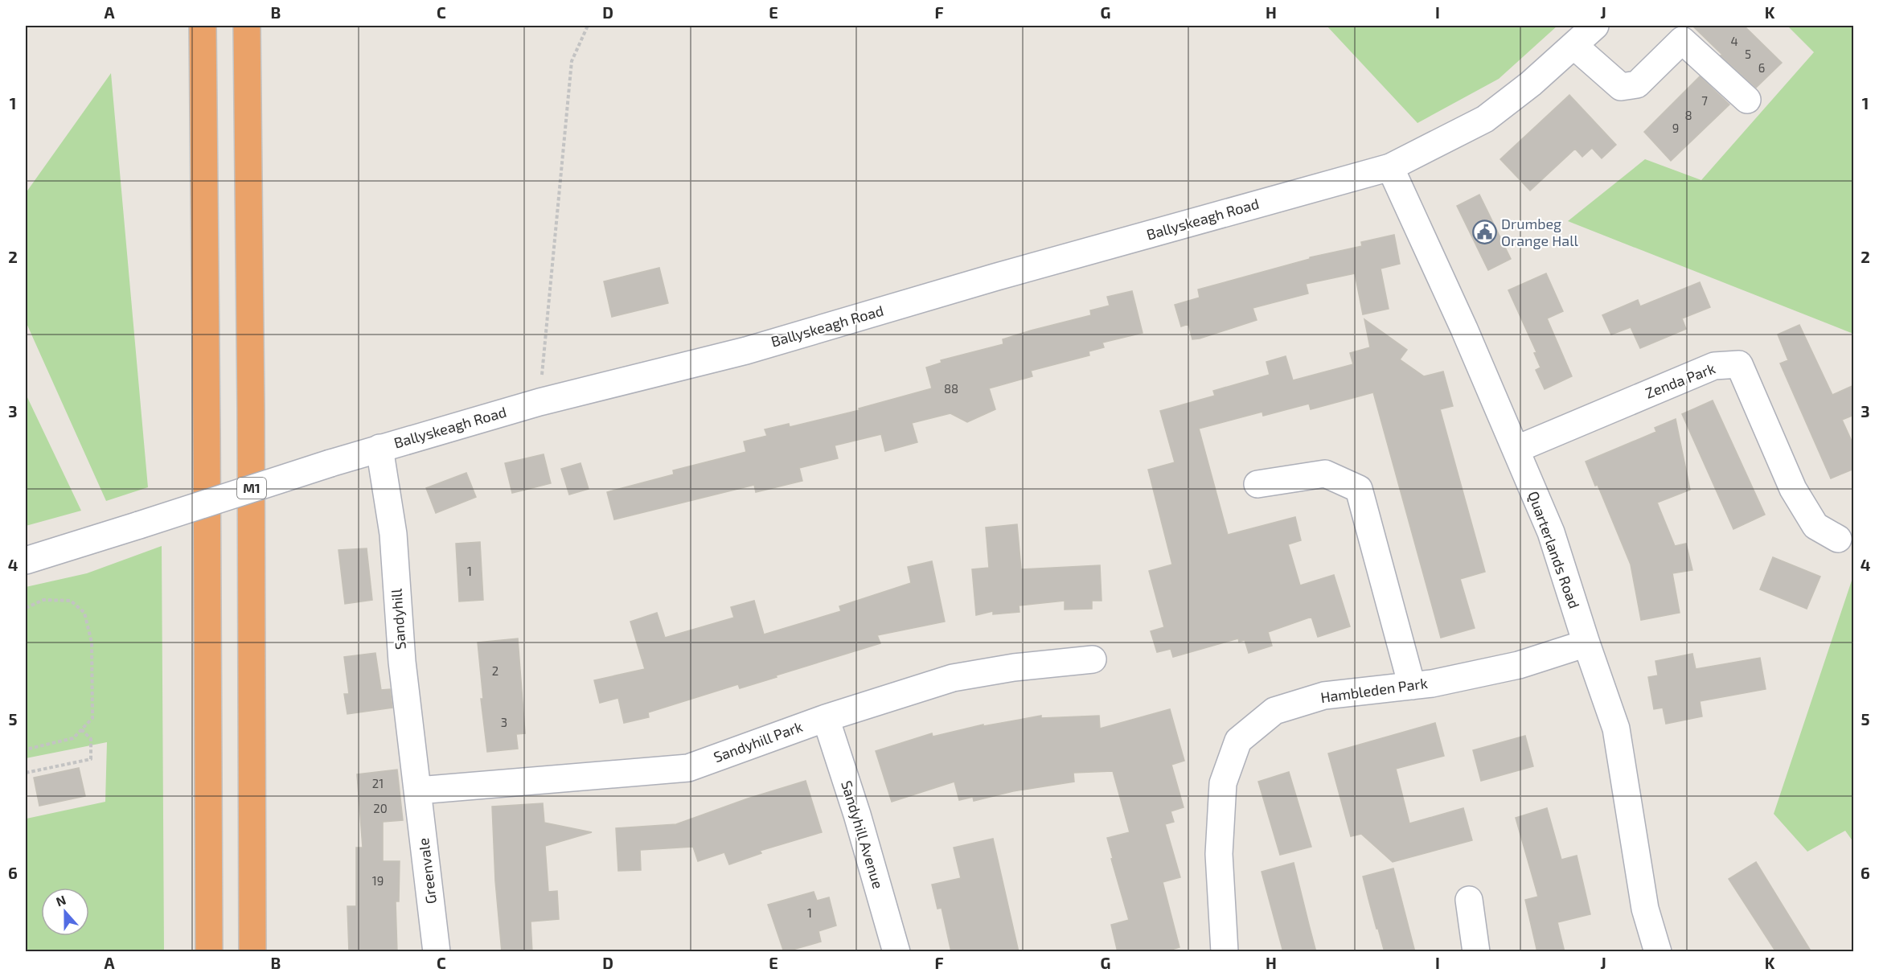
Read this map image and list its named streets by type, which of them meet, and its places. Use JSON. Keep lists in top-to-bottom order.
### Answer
{
  "streets": {
    "highway": ["M1"],
    "street": [
      "Ballyskeagh Road",
      "Zenda Park",
      "Quarterlands Road",
      "Sandyhill",
      "Hambleden Park",
      "Sandyhill Park",
      "Sandyhill Avenue",
      "Greenvale"
    ]
  },
  "crossings": [
    ["Ballyskeagh Road", "Quarterlands Road"],
    ["Ballyskeagh Road", "Sandyhill"],
    ["Zenda Park", "Quarterlands Road"],
    ["Quarterlands Road", "Hambleden Park"],
    ["Sandyhill", "Sandyhill Park"],
    ["Sandyhill", "Greenvale"],
    ["Sandyhill Park", "Sandyhill Avenue"],
    ["Sandyhill Park", "Greenvale"]
  ],
  "places": {
    "public building": ["Drumbeg Orange Hall"]
  },
  "house_numbers": [
    "4",
    "5",
    "6",
    "7",
    "8",
    "9",
    "88",
    "1",
    "2",
    "3",
    "21",
    "20",
    "19",
    "1"
  ],
  "north": "top",
  "grid": {
    "columns": [
      "A",
      "B",
      "C",
      "D",
      "E",
      "F",
      "G",
      "H",
      "I",
      "J",
      "K"
    ],
    "rows": [
      "1",
      "2",
      "3",
      "4",
      "5",
      "6"
    ]
  }
}
